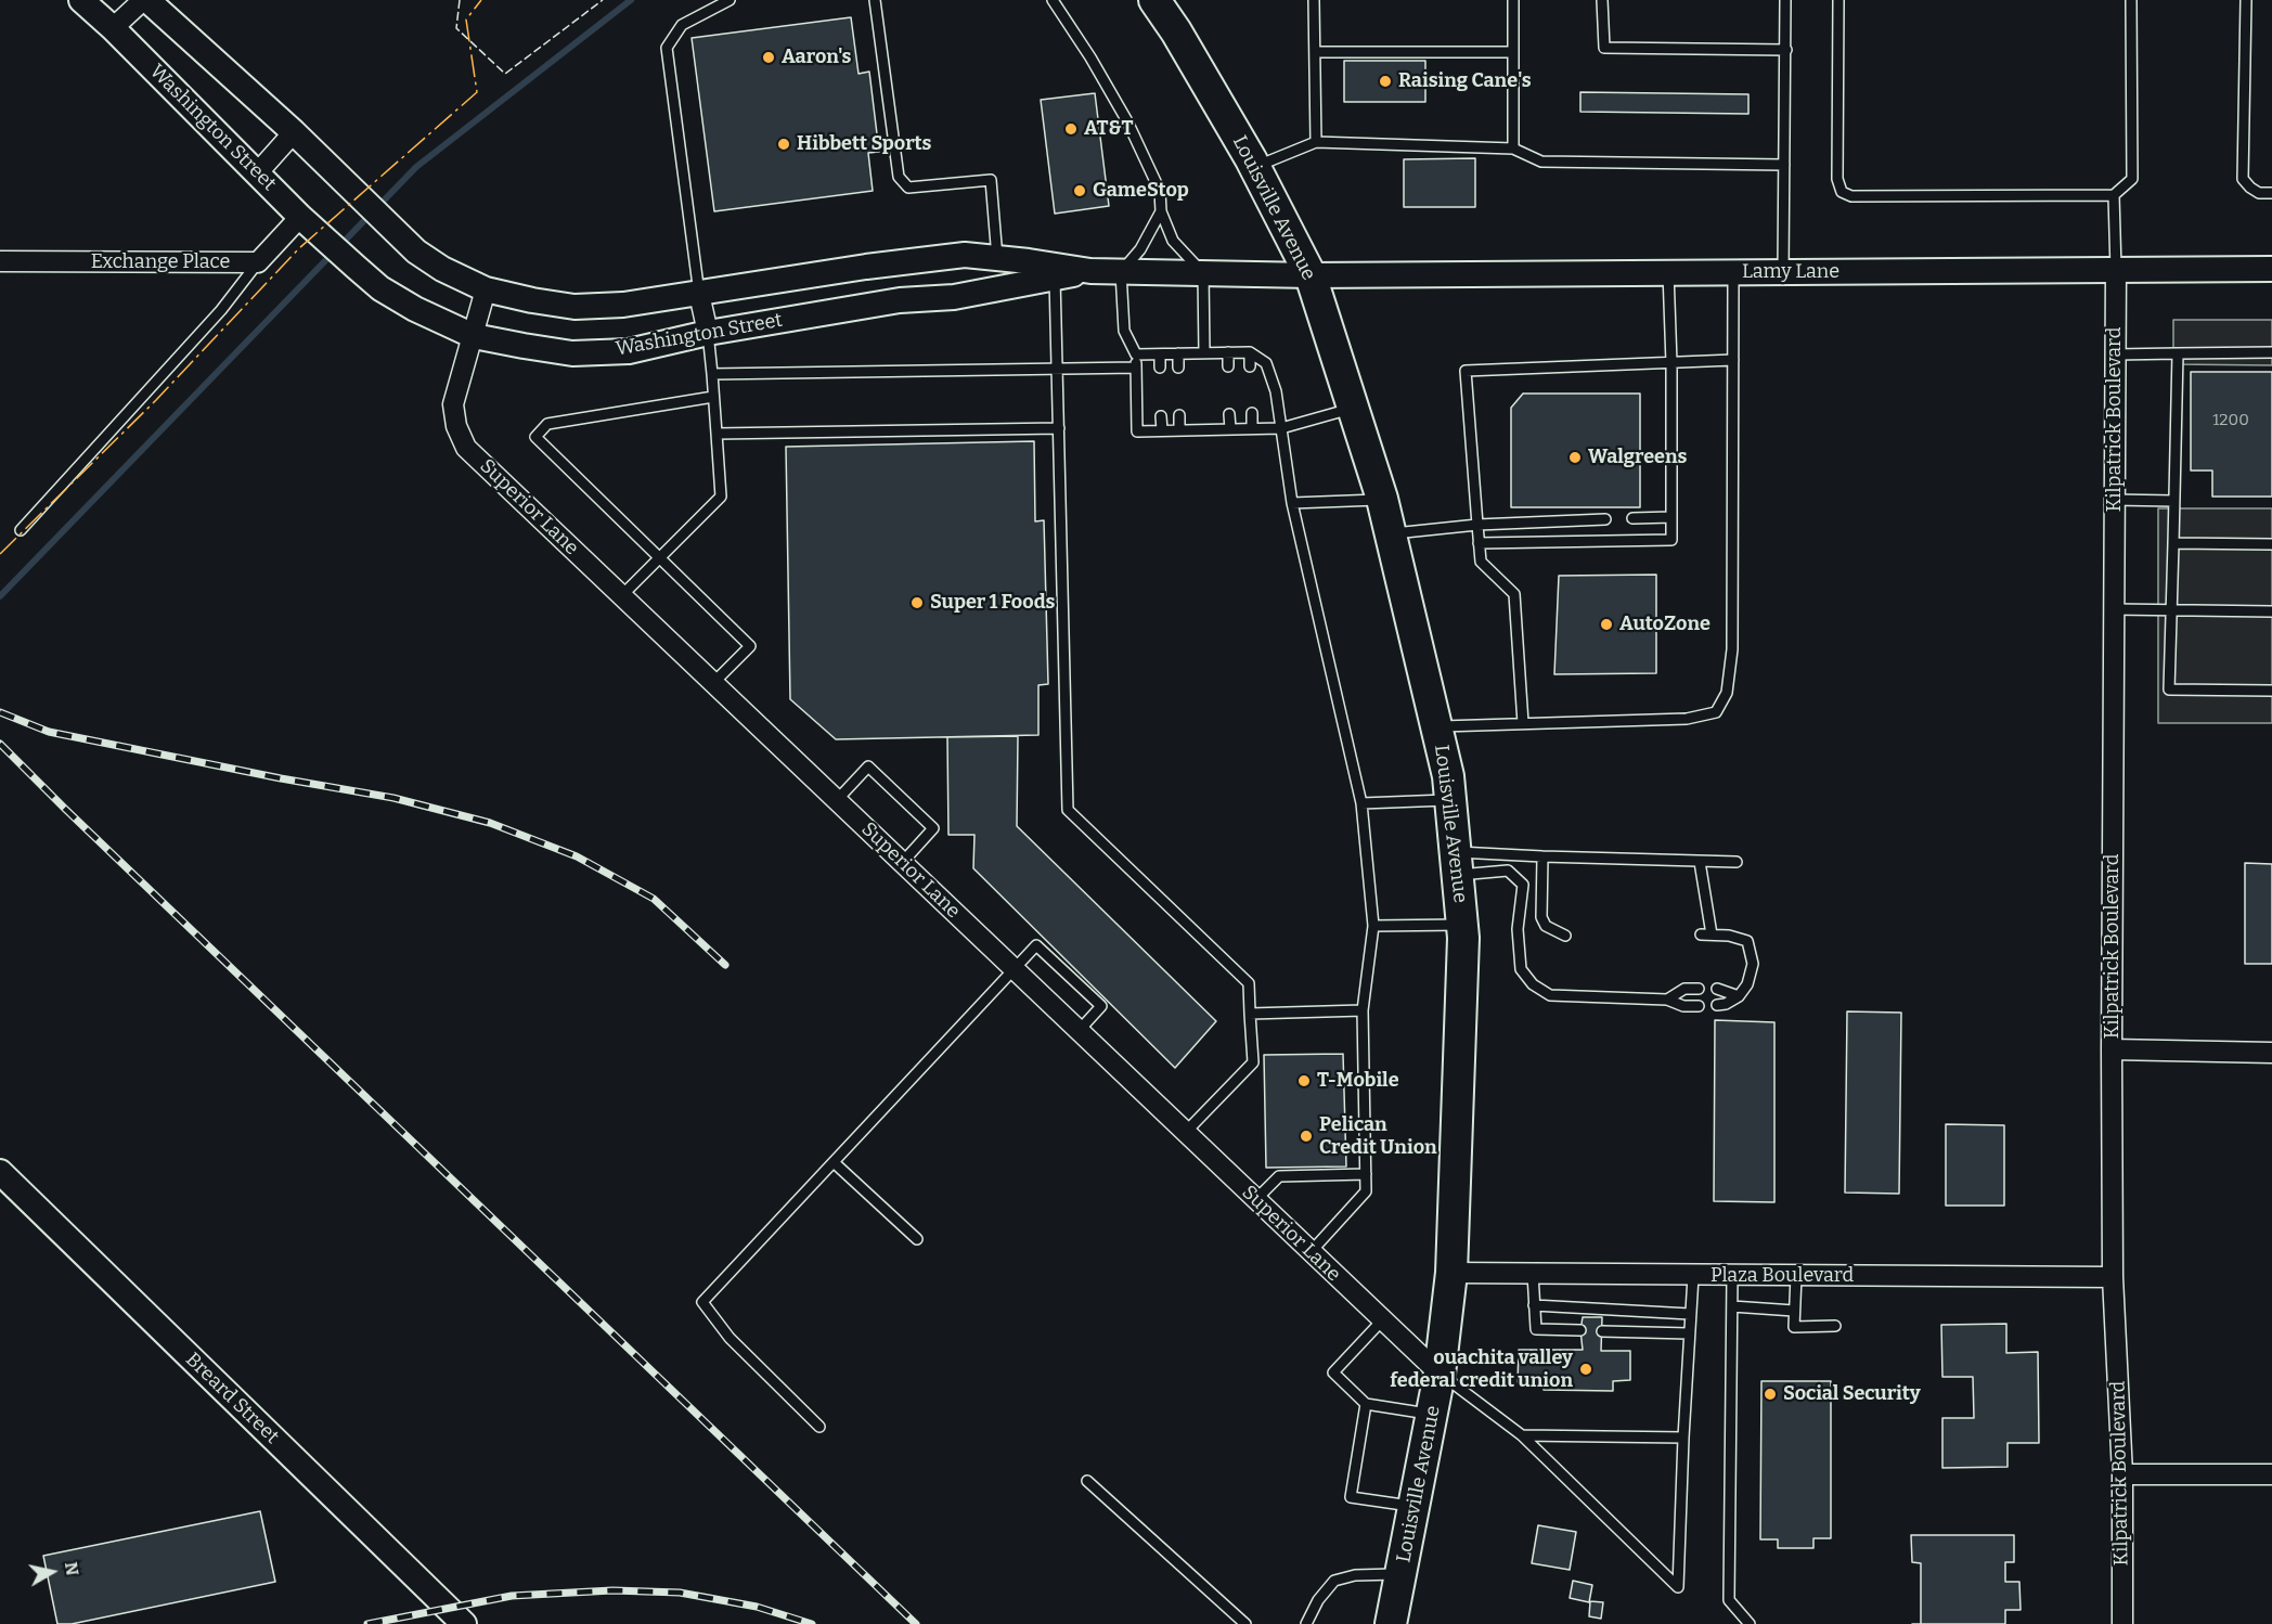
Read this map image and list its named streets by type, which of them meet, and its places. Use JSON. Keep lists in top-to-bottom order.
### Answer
{
  "streets": {
    "main road": ["Louisville Avenue"],
    "street": [
      "Washington Street",
      "Exchange Place",
      "Lamy Lane",
      "Kilpatrick Boulevard",
      "Superior Lane",
      "Plaza Boulevard",
      "Breard Street"
    ]
  },
  "crossings": [
    ["Washington Street", "Louisville Avenue"],
    ["Washington Street", "Exchange Place"],
    ["Washington Street", "Lamy Lane"],
    ["Washington Street", "Superior Lane"],
    ["Louisville Avenue", "Lamy Lane"],
    ["Louisville Avenue", "Superior Lane"],
    ["Louisville Avenue", "Plaza Boulevard"],
    ["Lamy Lane", "Kilpatrick Boulevard"],
    ["Kilpatrick Boulevard", "Plaza Boulevard"]
  ],
  "places": [
    "Aaron's",
    "Raising Cane's",
    "AT&T",
    "Hibbett Sports",
    "GameStop",
    "Walgreens",
    "Super 1 Foods",
    "AutoZone",
    "T-Mobile",
    "Pelican Credit Union",
    "ouachita valley federal credit union",
    "Social Security"
  ],
  "house_numbers": ["1200"],
  "north": "right"
}
